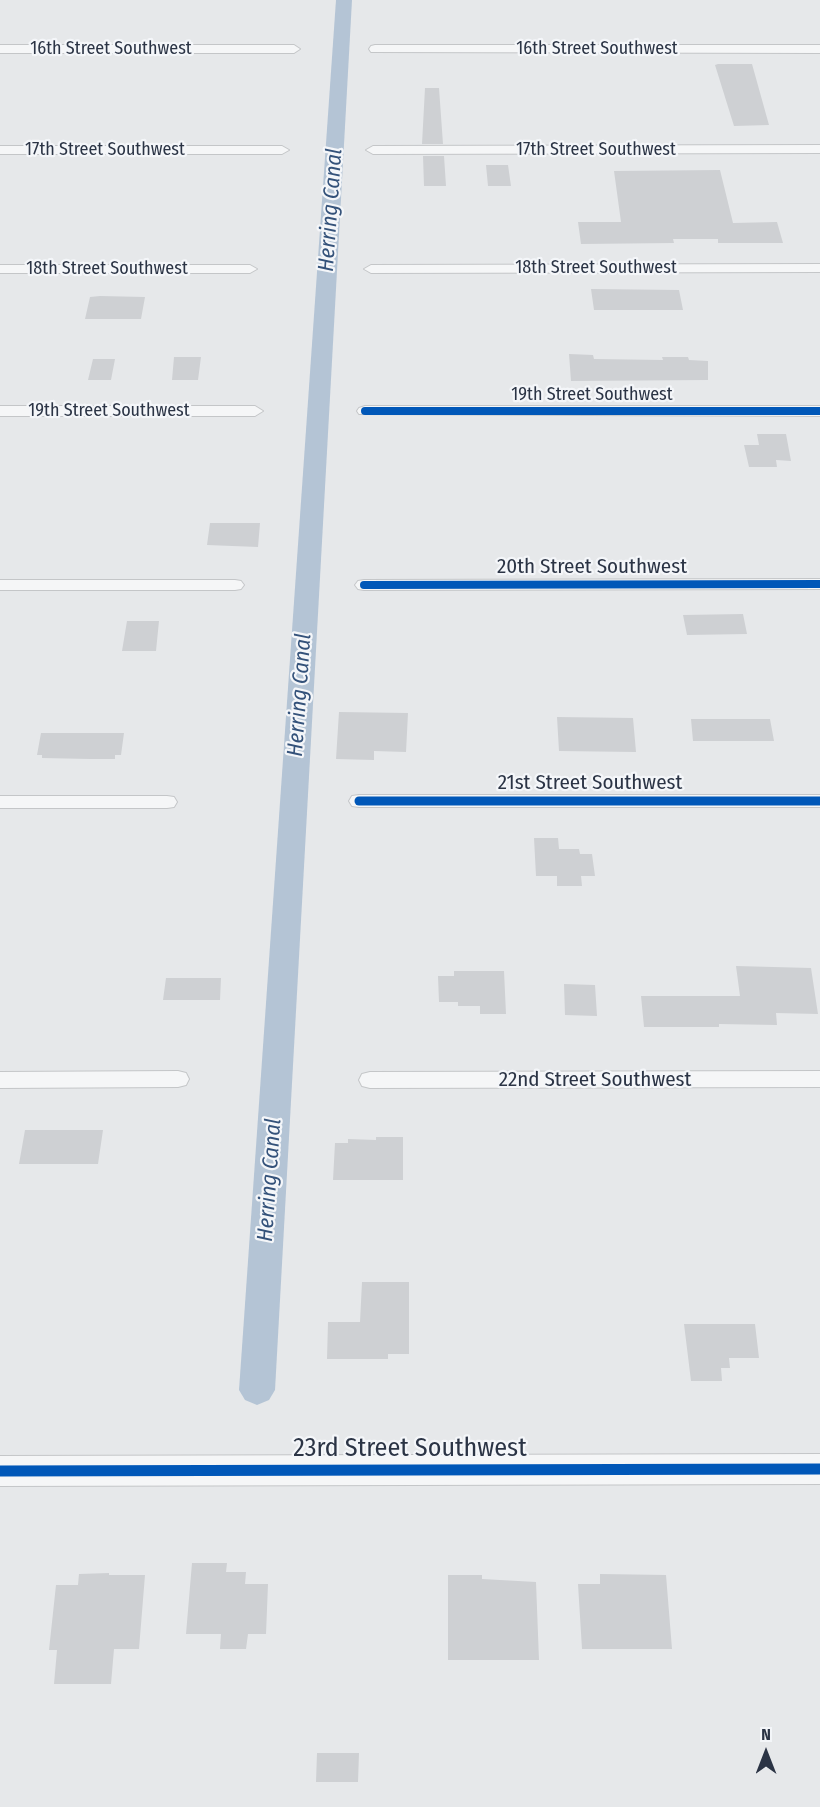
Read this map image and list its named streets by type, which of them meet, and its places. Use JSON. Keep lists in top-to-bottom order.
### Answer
{
  "streets": {
    "street": [
      "16th Street Southwest",
      "17th Street Southwest",
      "18th Street Southwest",
      "19th Street Southwest",
      "20th Street Southwest",
      "21st Street Southwest",
      "22nd Street Southwest",
      "23rd Street Southwest"
    ]
  },
  "water": ["Herring Canal"],
  "north": "top"
}
